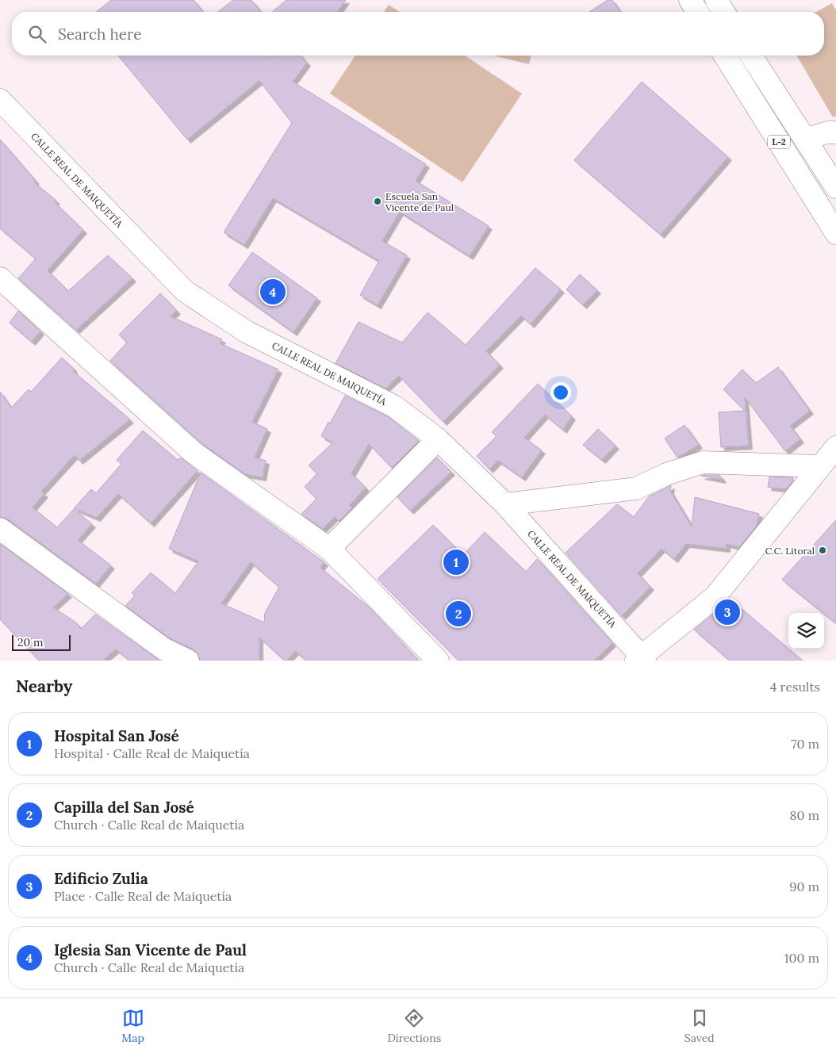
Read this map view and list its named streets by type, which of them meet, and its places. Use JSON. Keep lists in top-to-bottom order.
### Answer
{
  "streets": {
    "street": ["L-2", "CALLE REAL DE MAIQUETÍA"]
  },
  "places": ["Escuela San Vicente de Paul", "C.C. Litoral"],
  "scale_bar": "20 m",
  "page": {
    "search": "Search here",
    "pins": [
      "4",
      "1",
      "3",
      "2"
    ],
    "scale": "20 m",
    "heading": ["Nearby", "4 results"],
    "list": [
      {
        "mark": "1",
        "name": "Hospital San José",
        "note": "Hospital · Calle Real de Maiquetía",
        "value": "70 m"
      },
      {
        "mark": "2",
        "name": "Capilla del San José",
        "note": "Church · Calle Real de Maiquetía",
        "value": "80 m"
      },
      {
        "mark": "3",
        "name": "Edificio Zulia",
        "note": "Place · Calle Real de Maiquetía",
        "value": "90 m"
      },
      {
        "mark": "4",
        "name": "Iglesia San Vicente de Paul",
        "note": "Church · Calle Real de Maiquetía",
        "value": "100 m"
      }
    ],
    "nav": ["Map", "Directions", "Saved"]
  }
}
